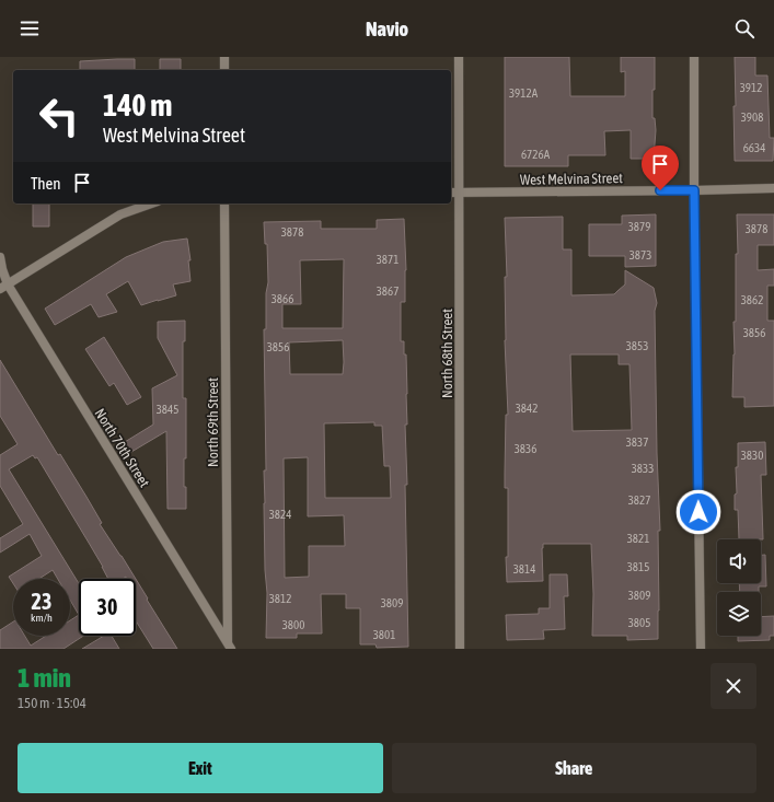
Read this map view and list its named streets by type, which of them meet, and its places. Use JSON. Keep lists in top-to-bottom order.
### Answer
{
  "streets": {
    "street": [
      "West Melvina Street",
      "North 68th Street",
      "North 69th Street",
      "North 70th Street"
    ]
  },
  "crossings": [
    ["West Melvina Street", "North 68th Street"],
    ["North 69th Street", "North 70th Street"]
  ],
  "house_numbers": [
    "3912",
    "3912A",
    "3908",
    "6634",
    "6726A",
    "3879",
    "3878",
    "3878",
    "3873",
    "3871",
    "3867",
    "3866",
    "3862",
    "3856",
    "3853",
    "3856",
    "3842",
    "3845",
    "3837",
    "3836",
    "3830",
    "3833",
    "3827",
    "3824",
    "3821",
    "3815",
    "3814",
    "3809",
    "3812",
    "3809",
    "3805",
    "3800",
    "3801"
  ],
  "page": {
    "header": "Navio",
    "turn": ["140 m", "West Melvina Street"],
    "then": "Then",
    "speed": "23 km/h",
    "limit": "30",
    "heading": ["1 min", "150 m · 15:04"],
    "buttons": ["Exit", "Share"]
  }
}
